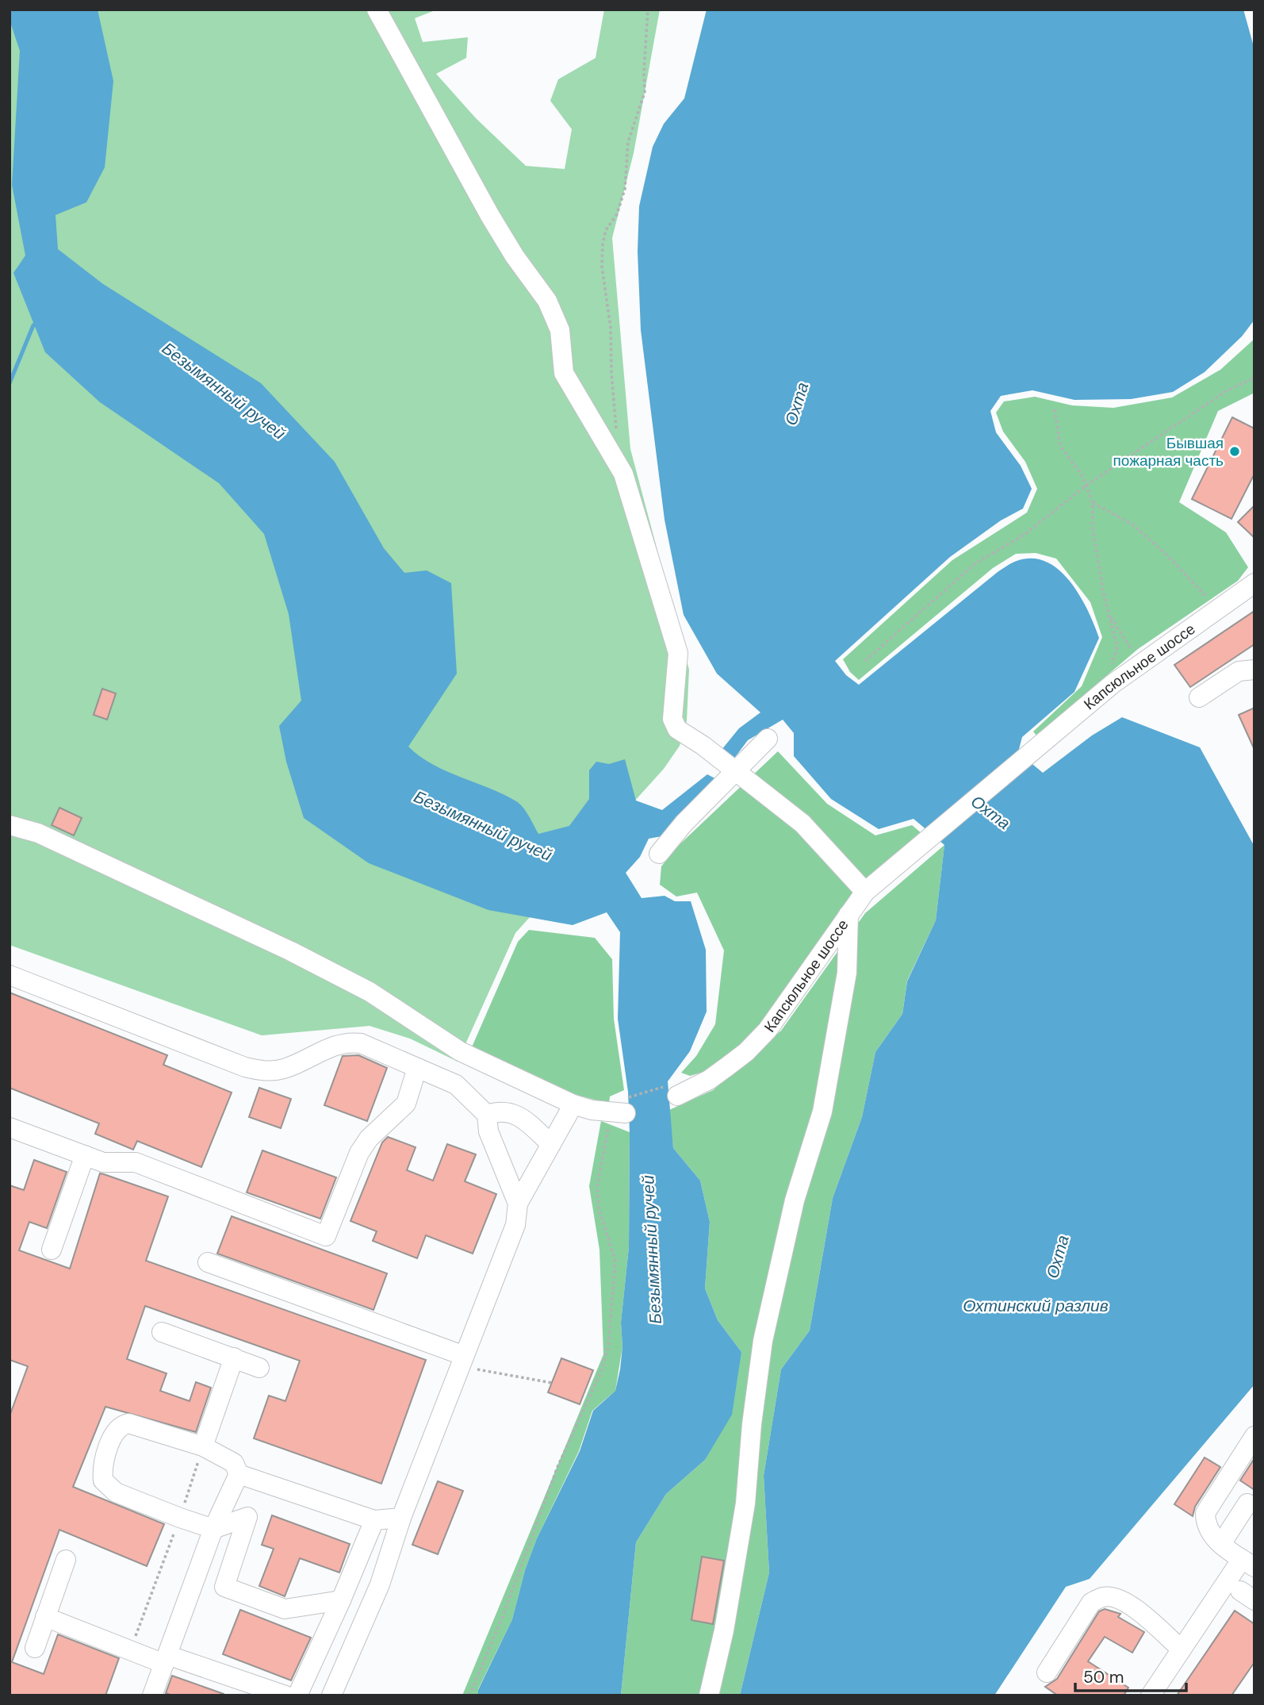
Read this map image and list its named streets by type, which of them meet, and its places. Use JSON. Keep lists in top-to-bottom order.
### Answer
{
  "streets": {
    "street": ["Капсюльное шоссе"]
  },
  "water": ["Безымянный ручей", "Охта", "Охтинский разлив"],
  "places": ["Бывшая пожарная часть"],
  "scale_bar": "50 m"
}
